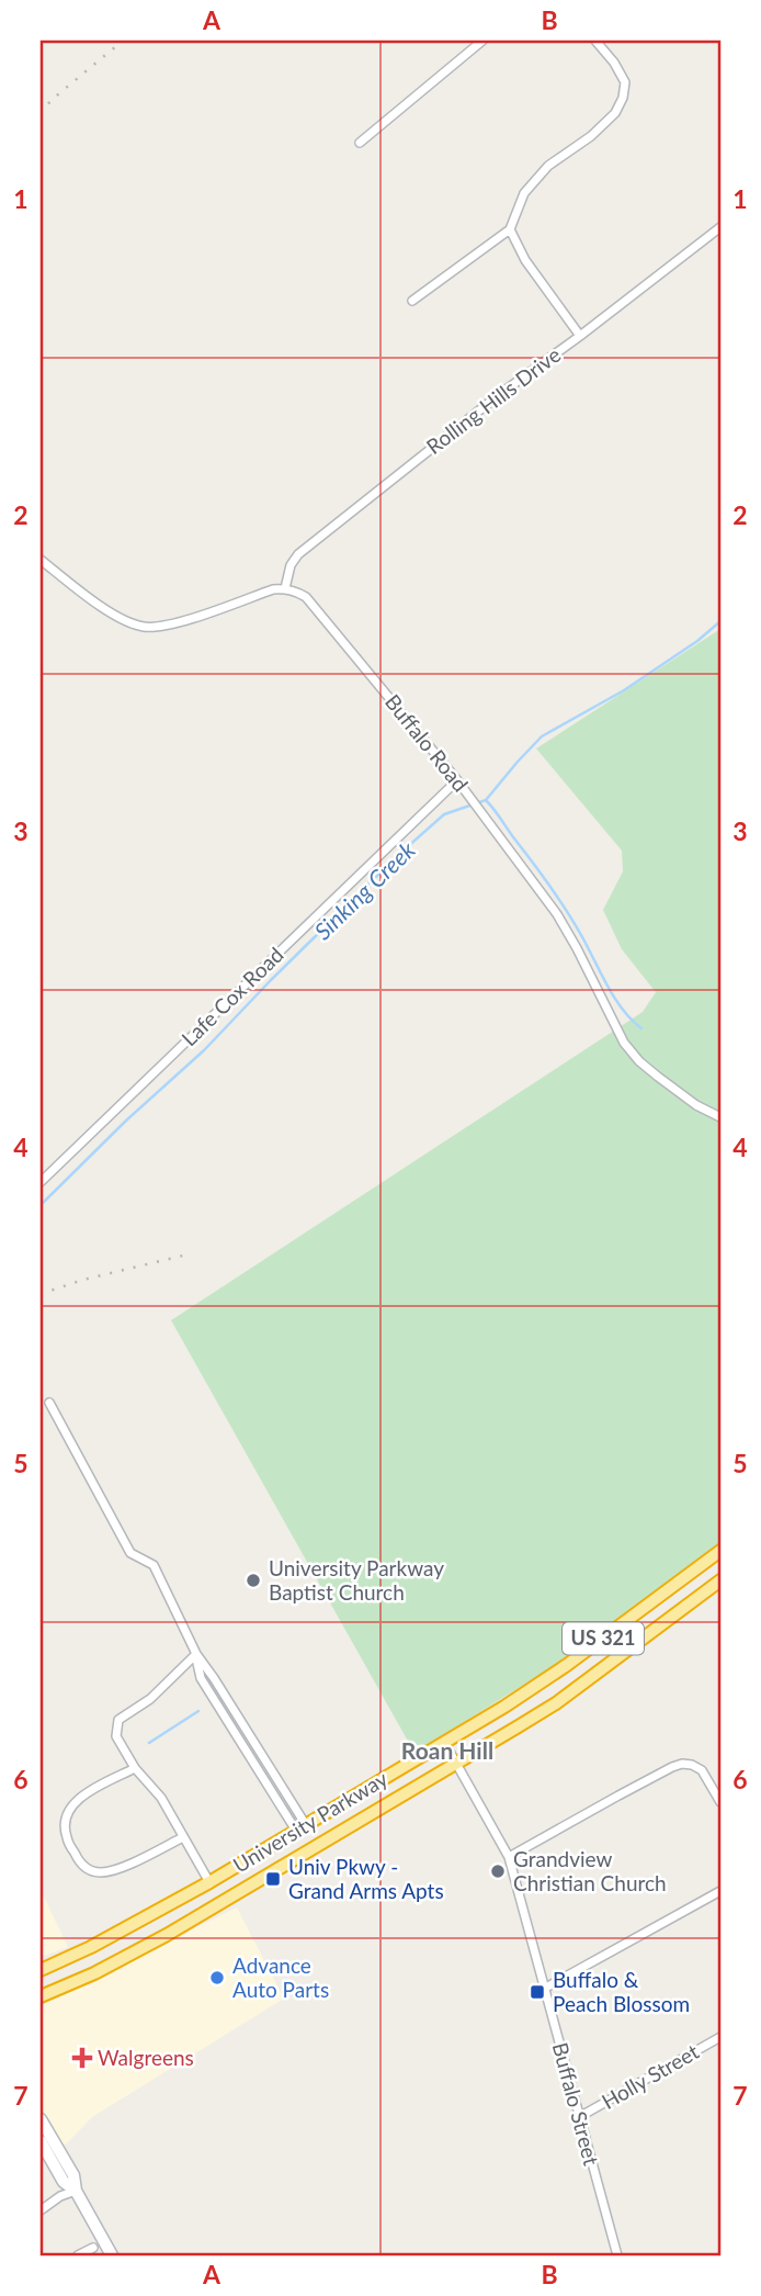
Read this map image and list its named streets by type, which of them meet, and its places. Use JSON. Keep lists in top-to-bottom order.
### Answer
{
  "streets": {
    "highway": ["US 321", "University Parkway"],
    "street": [
      "Rolling Hills Drive",
      "Buffalo Road",
      "Lafe Cox Road",
      "Holly Street",
      "Buffalo Street"
    ]
  },
  "crossings": [
    ["Rolling Hills Drive", "Buffalo Road"],
    ["Buffalo Road", "Lafe Cox Road"],
    ["University Parkway", "Buffalo Street"],
    ["Holly Street", "Buffalo Street"]
  ],
  "districts": ["Roan Hill"],
  "water": ["Sinking Creek"],
  "places": {
    "other": ["University Parkway Baptist Church", "Grandview Christian Church", "Advance Auto Parts"],
    "transit": ["Univ Pkwy - Grand Arms Apts", "Buffalo & Peach Blossom"],
    "health": ["Walgreens"]
  },
  "grid": {
    "columns": ["A", "B"],
    "rows": [
      "1",
      "2",
      "3",
      "4",
      "5",
      "6",
      "7"
    ]
  }
}
